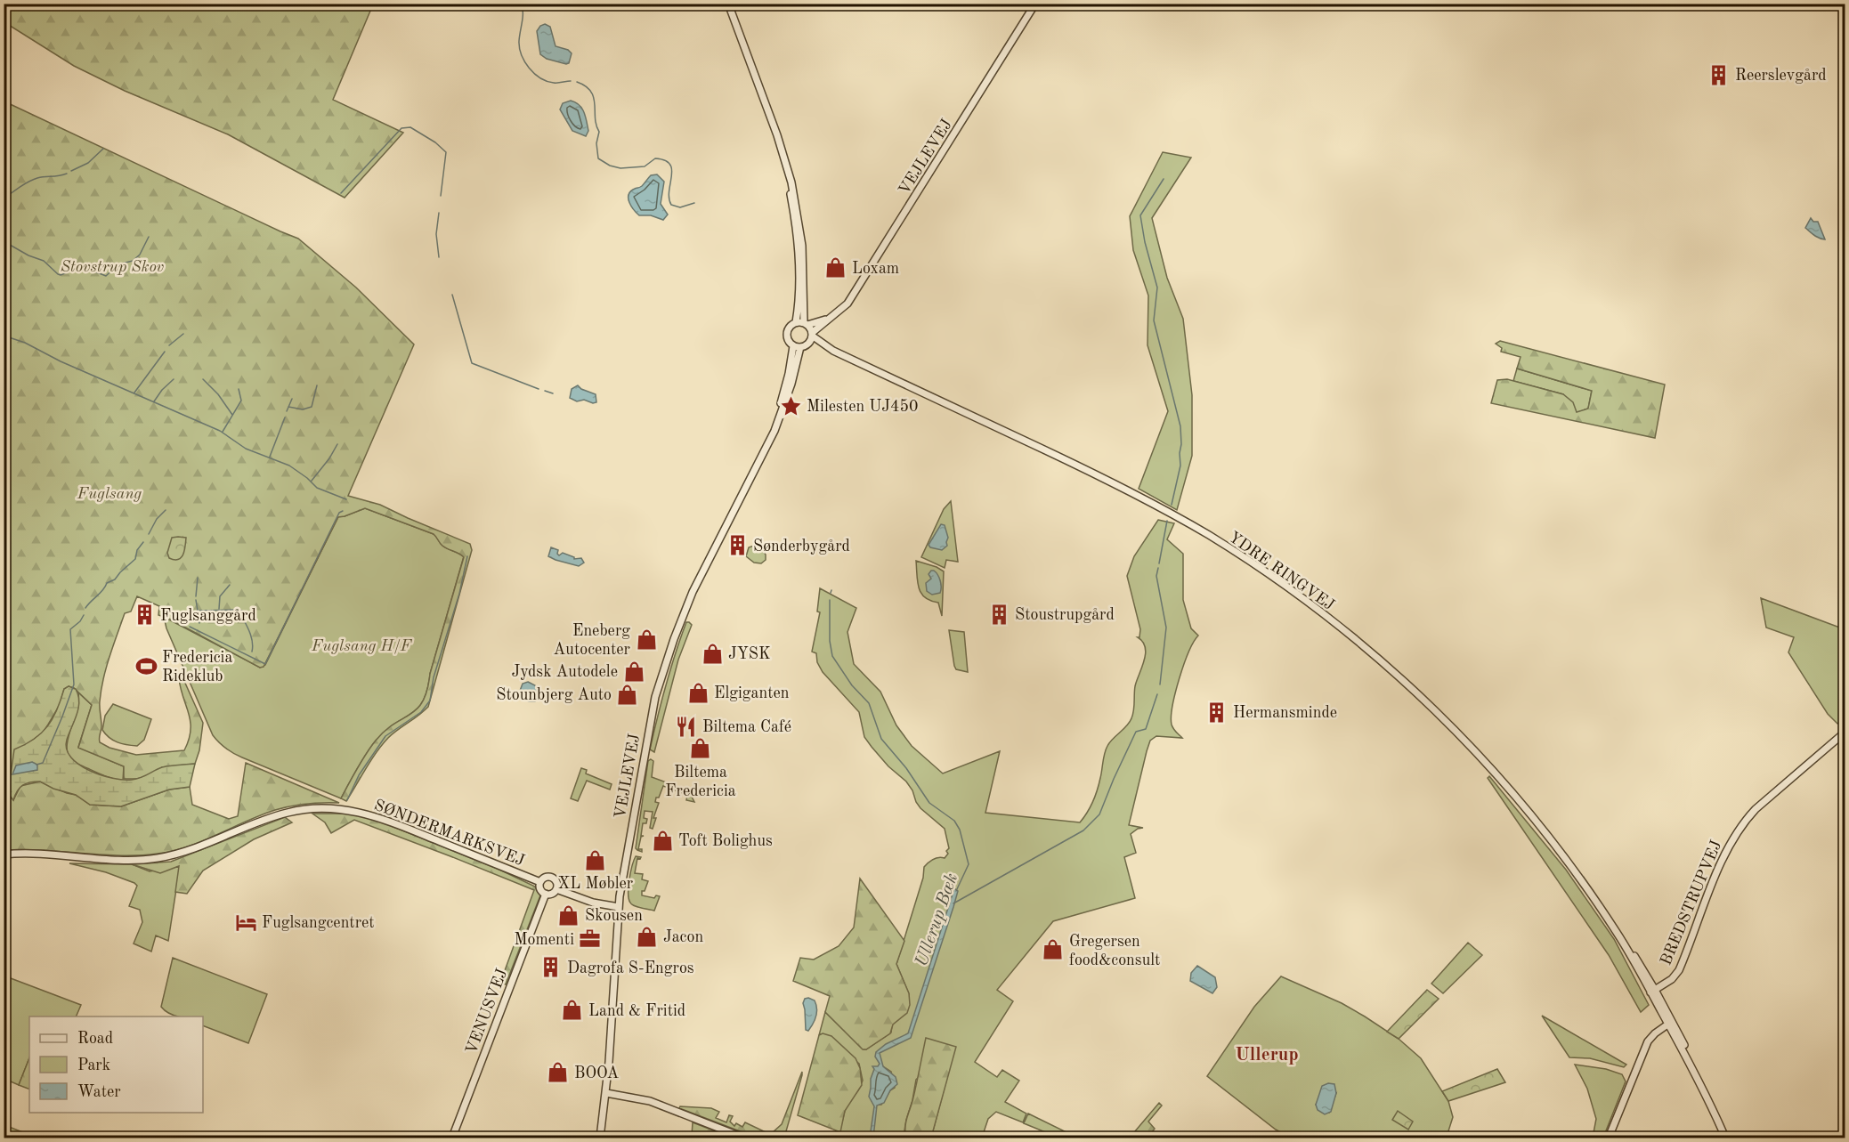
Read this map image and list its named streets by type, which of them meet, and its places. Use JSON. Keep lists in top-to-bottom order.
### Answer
{
  "streets": {
    "street": [
      "VEJLEVEJ",
      "YDRE RINGVEJ",
      "SØNDERMARKSVEJ",
      "BREDSTRUPVEJ",
      "VENUSVEJ"
    ]
  },
  "crossings": [
    ["VEJLEVEJ", "YDRE RINGVEJ"],
    ["YDRE RINGVEJ", "BREDSTRUPVEJ"],
    ["SØNDERMARKSVEJ", "VENUSVEJ"]
  ],
  "districts": ["Ullerup"],
  "water": ["Ullerup Bæk"],
  "parks": ["Stovstrup Skov", "Fuglsang", "Fuglsang H/F"],
  "places": {
    "building": [
      "Reerslevgård",
      "Sønderbygård",
      "Stoustrupgård",
      "Fuglsanggård",
      "Hermansminde",
      "Dagrofa S-Engros"
    ],
    "shop": [
      "Loxam",
      "Eneberg Autocenter",
      "JYSK",
      "Jydsk Autodele",
      "Elgiganten",
      "Stounbjerg Auto",
      "Biltema Fredericia",
      "Toft Bolighus",
      "XL Møbler",
      "Skousen",
      "Jacon",
      "Gregersen food&consult",
      "Land & Fritid",
      "BOOA"
    ],
    "place": ["Milesten UJ450"],
    "sports": ["Fredericia Rideklub"],
    "restaurant": ["Biltema Café"],
    "hotel": ["Fuglsangcentret"],
    "office": ["Momenti"]
  },
  "legend": ["Road", "Park", "Water"]
}
